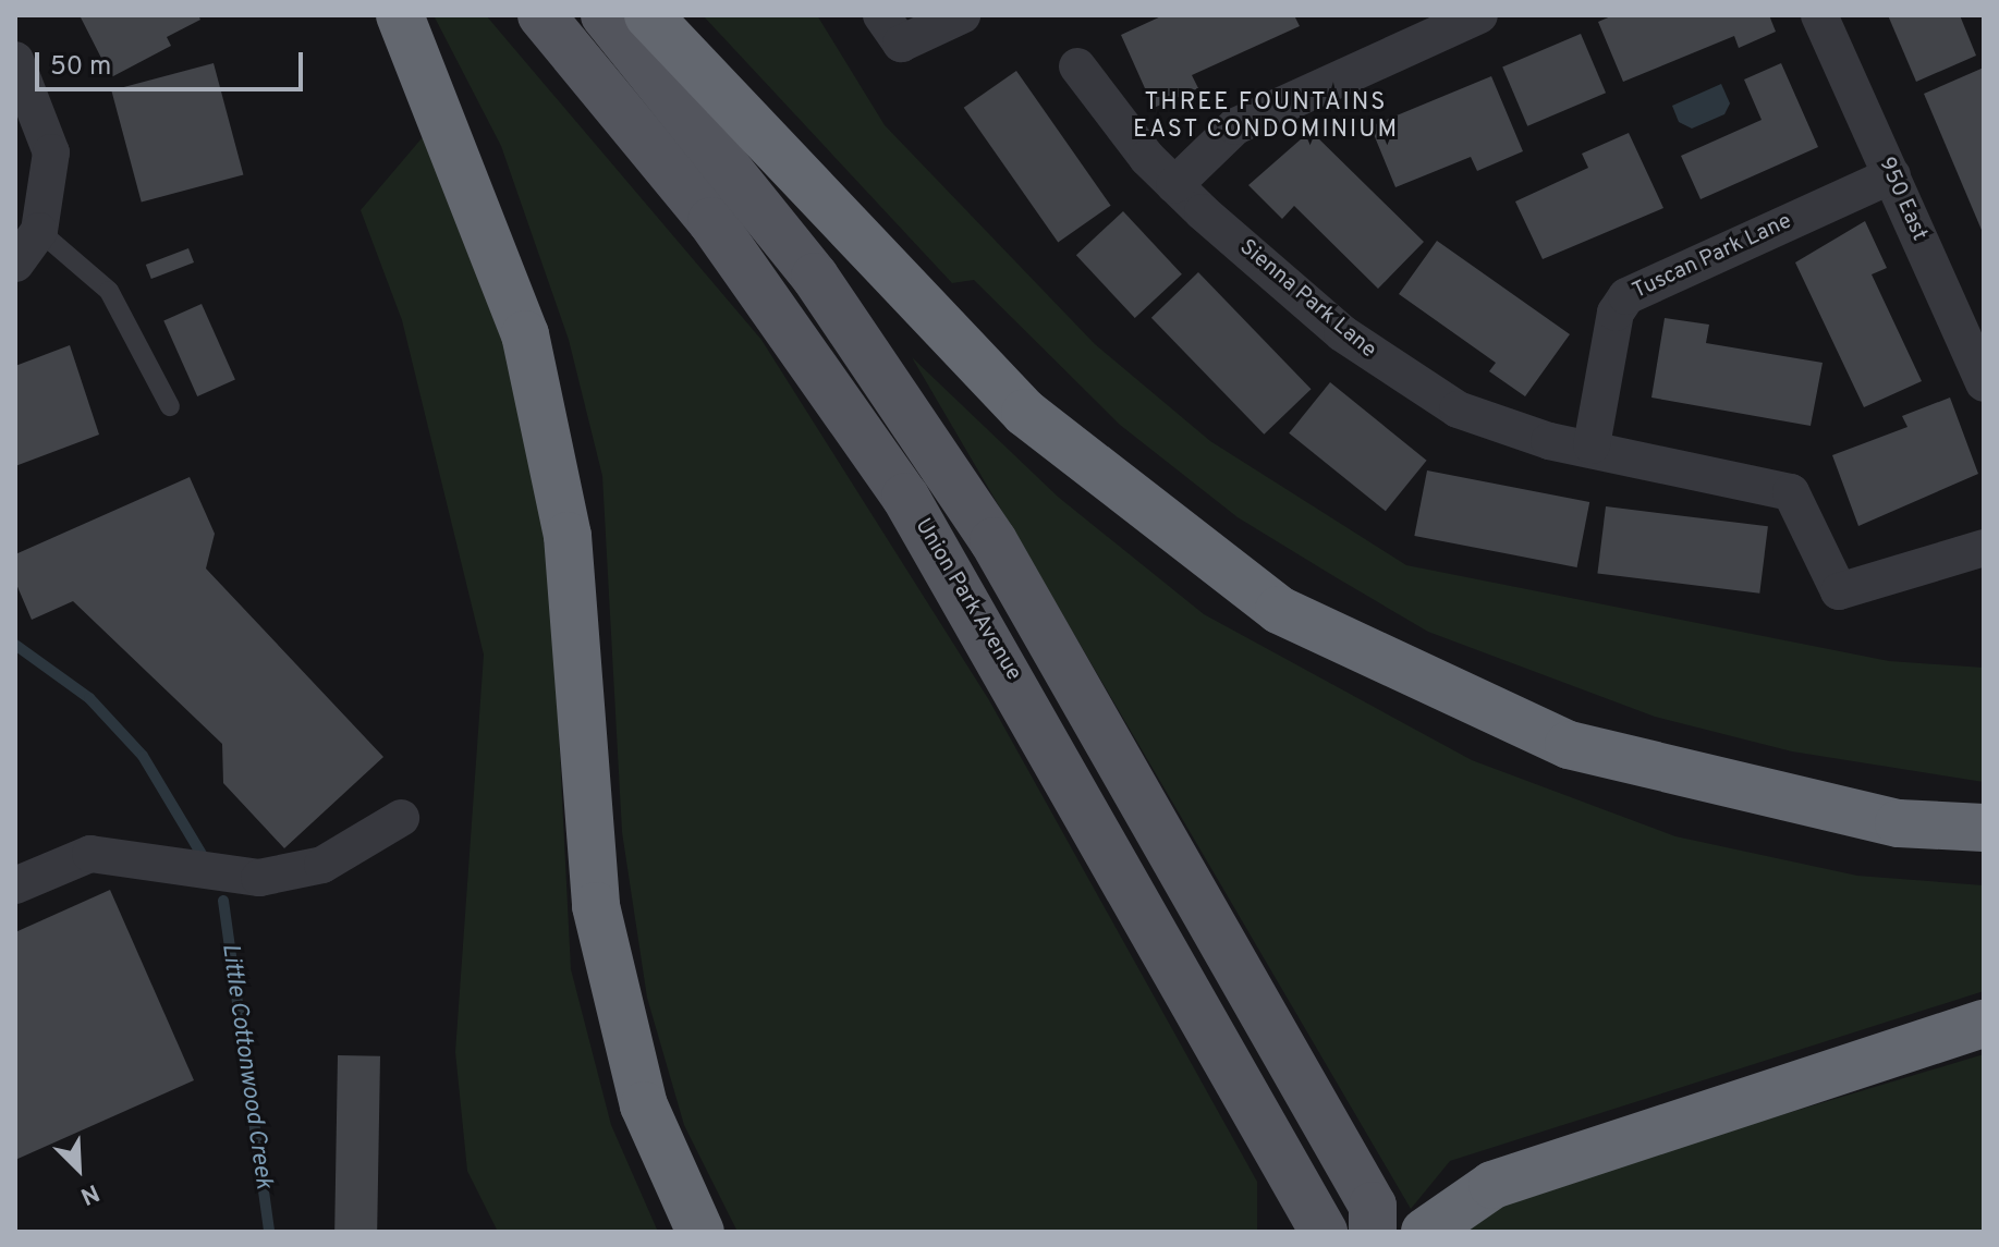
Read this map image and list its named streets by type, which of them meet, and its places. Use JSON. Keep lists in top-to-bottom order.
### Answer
{
  "streets": {
    "main road": ["Union Park Avenue"],
    "street": ["950 East", "Tuscan Park Lane", "Sienna Park Lane"]
  },
  "crossings": [
    ["950 East", "Tuscan Park Lane"],
    ["Tuscan Park Lane", "Sienna Park Lane"]
  ],
  "districts": ["THREE FOUNTAINS EAST CONDOMINIUM"],
  "water": ["Little Cottonwood Creek"],
  "scale_bar": "50 m",
  "north": "bottom right"
}
